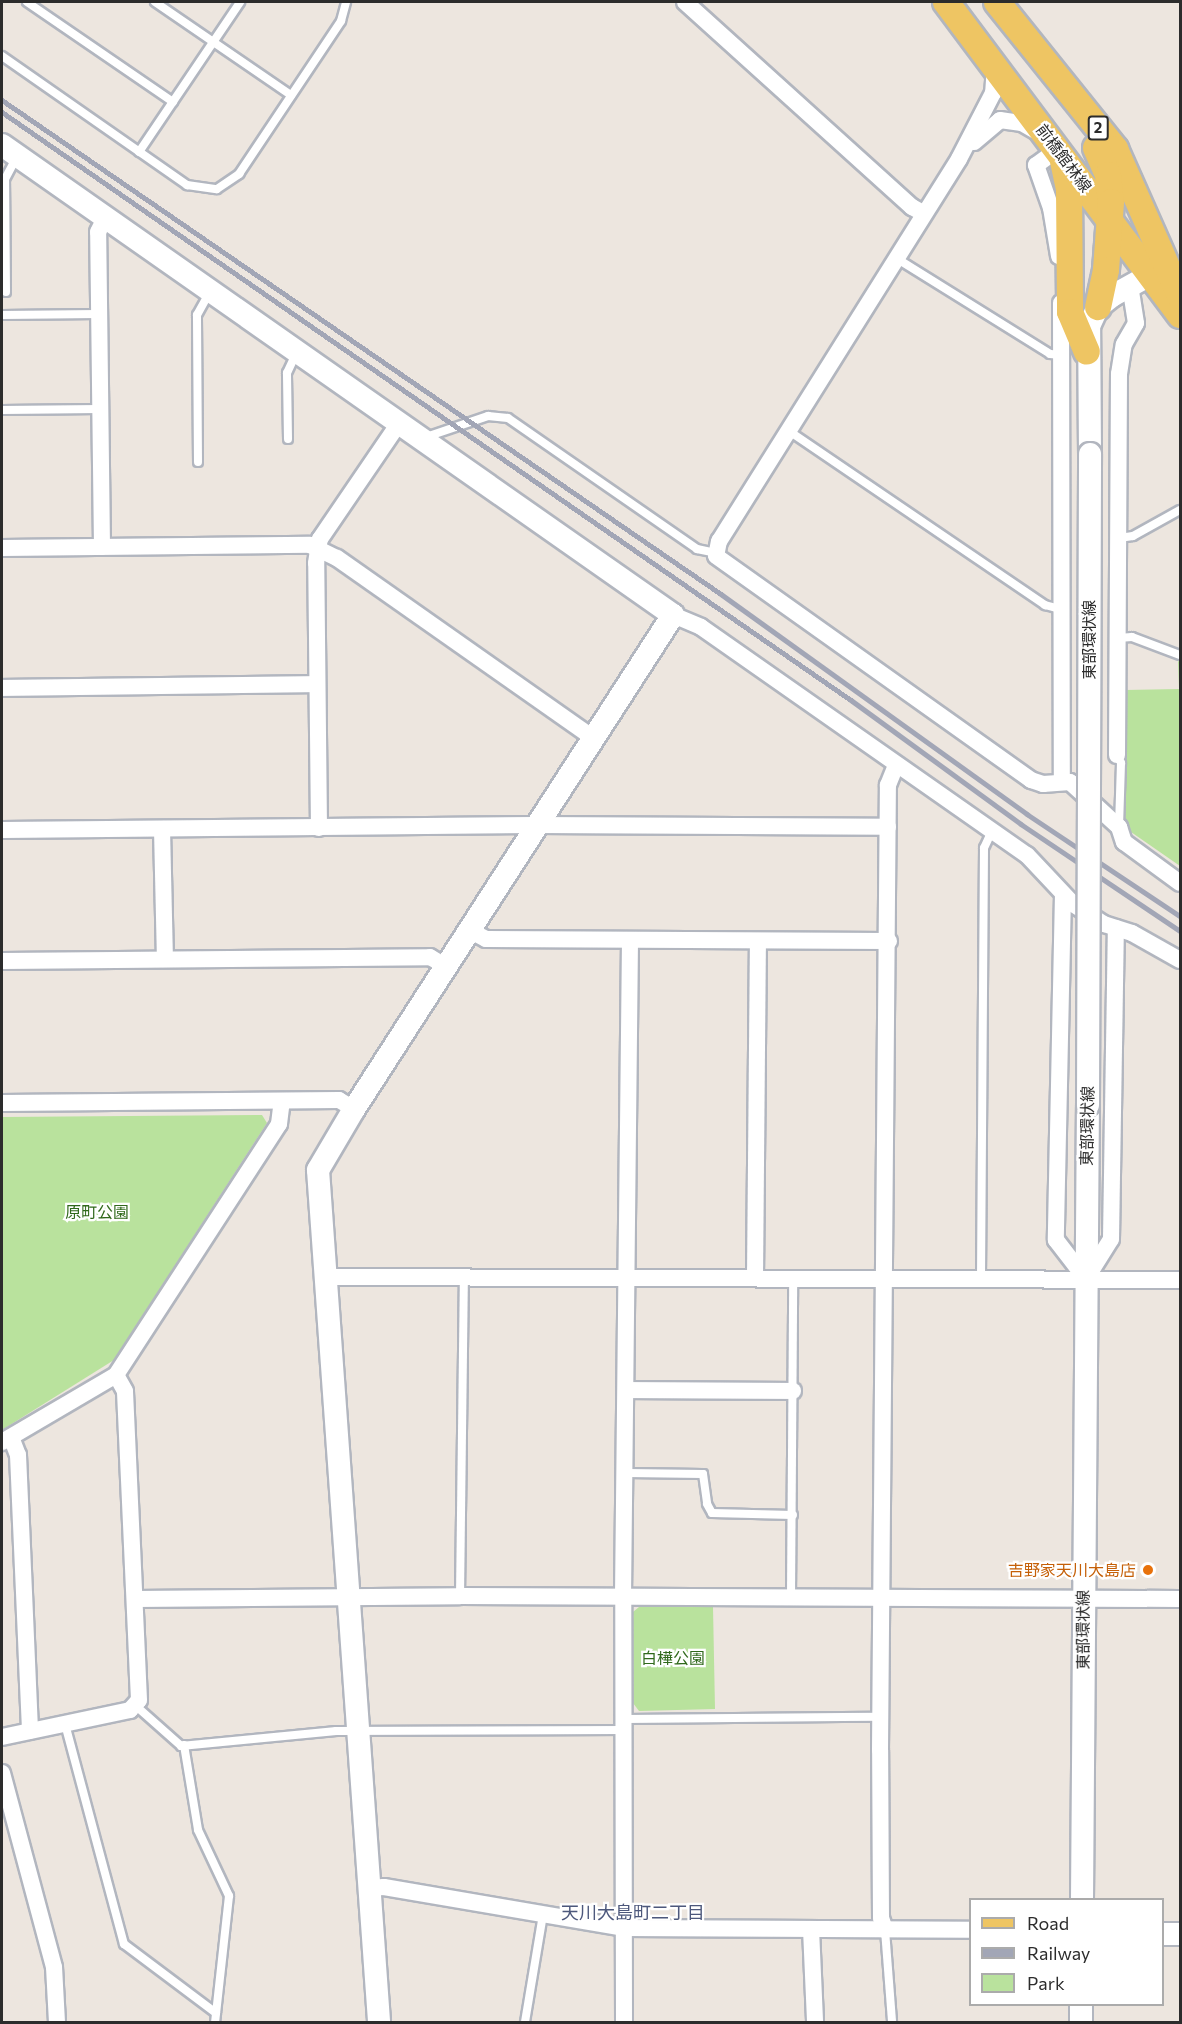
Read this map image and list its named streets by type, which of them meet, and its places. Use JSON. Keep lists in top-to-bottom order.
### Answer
{
  "streets": {
    "main road": ["2", "前橋館林線"],
    "street": ["東部環状線"]
  },
  "districts": ["天川大島町二丁目"],
  "parks": ["原町公園", "白樺公園"],
  "places": ["吉野家天川大島店"],
  "legend": ["Road", "Railway", "Park"]
}
